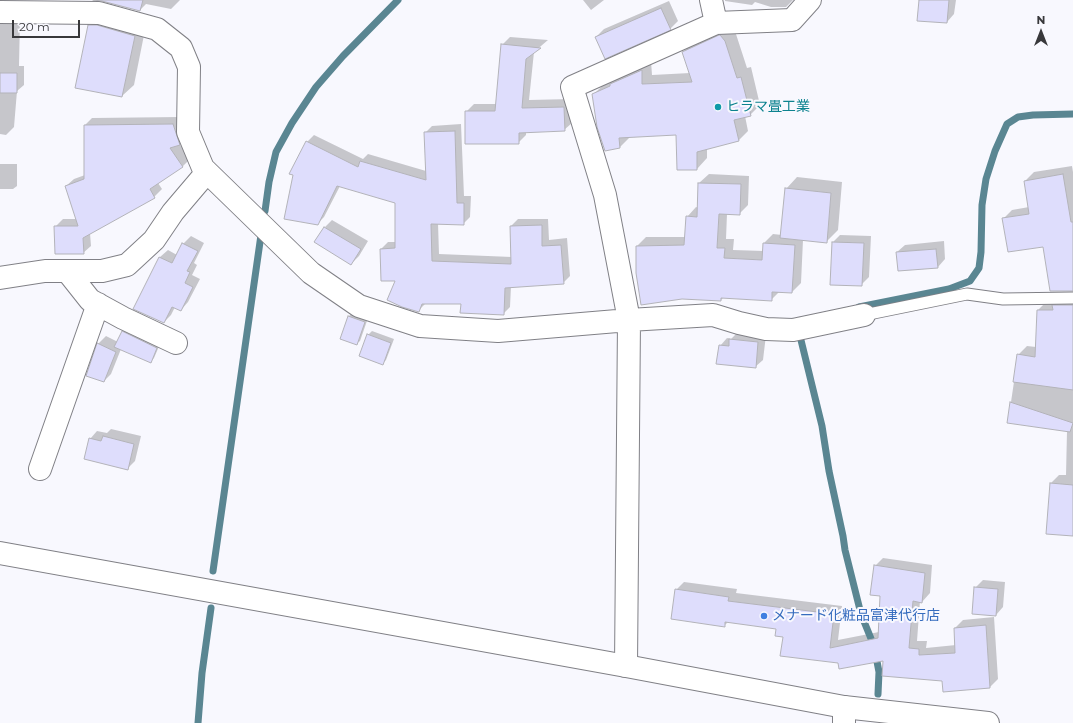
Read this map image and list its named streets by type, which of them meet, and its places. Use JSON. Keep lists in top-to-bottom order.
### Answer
{
  "places": ["ヒラマ畳工業", "メナード化粧品富津代行店"],
  "scale_bar": "20 m",
  "north": "top"
}
